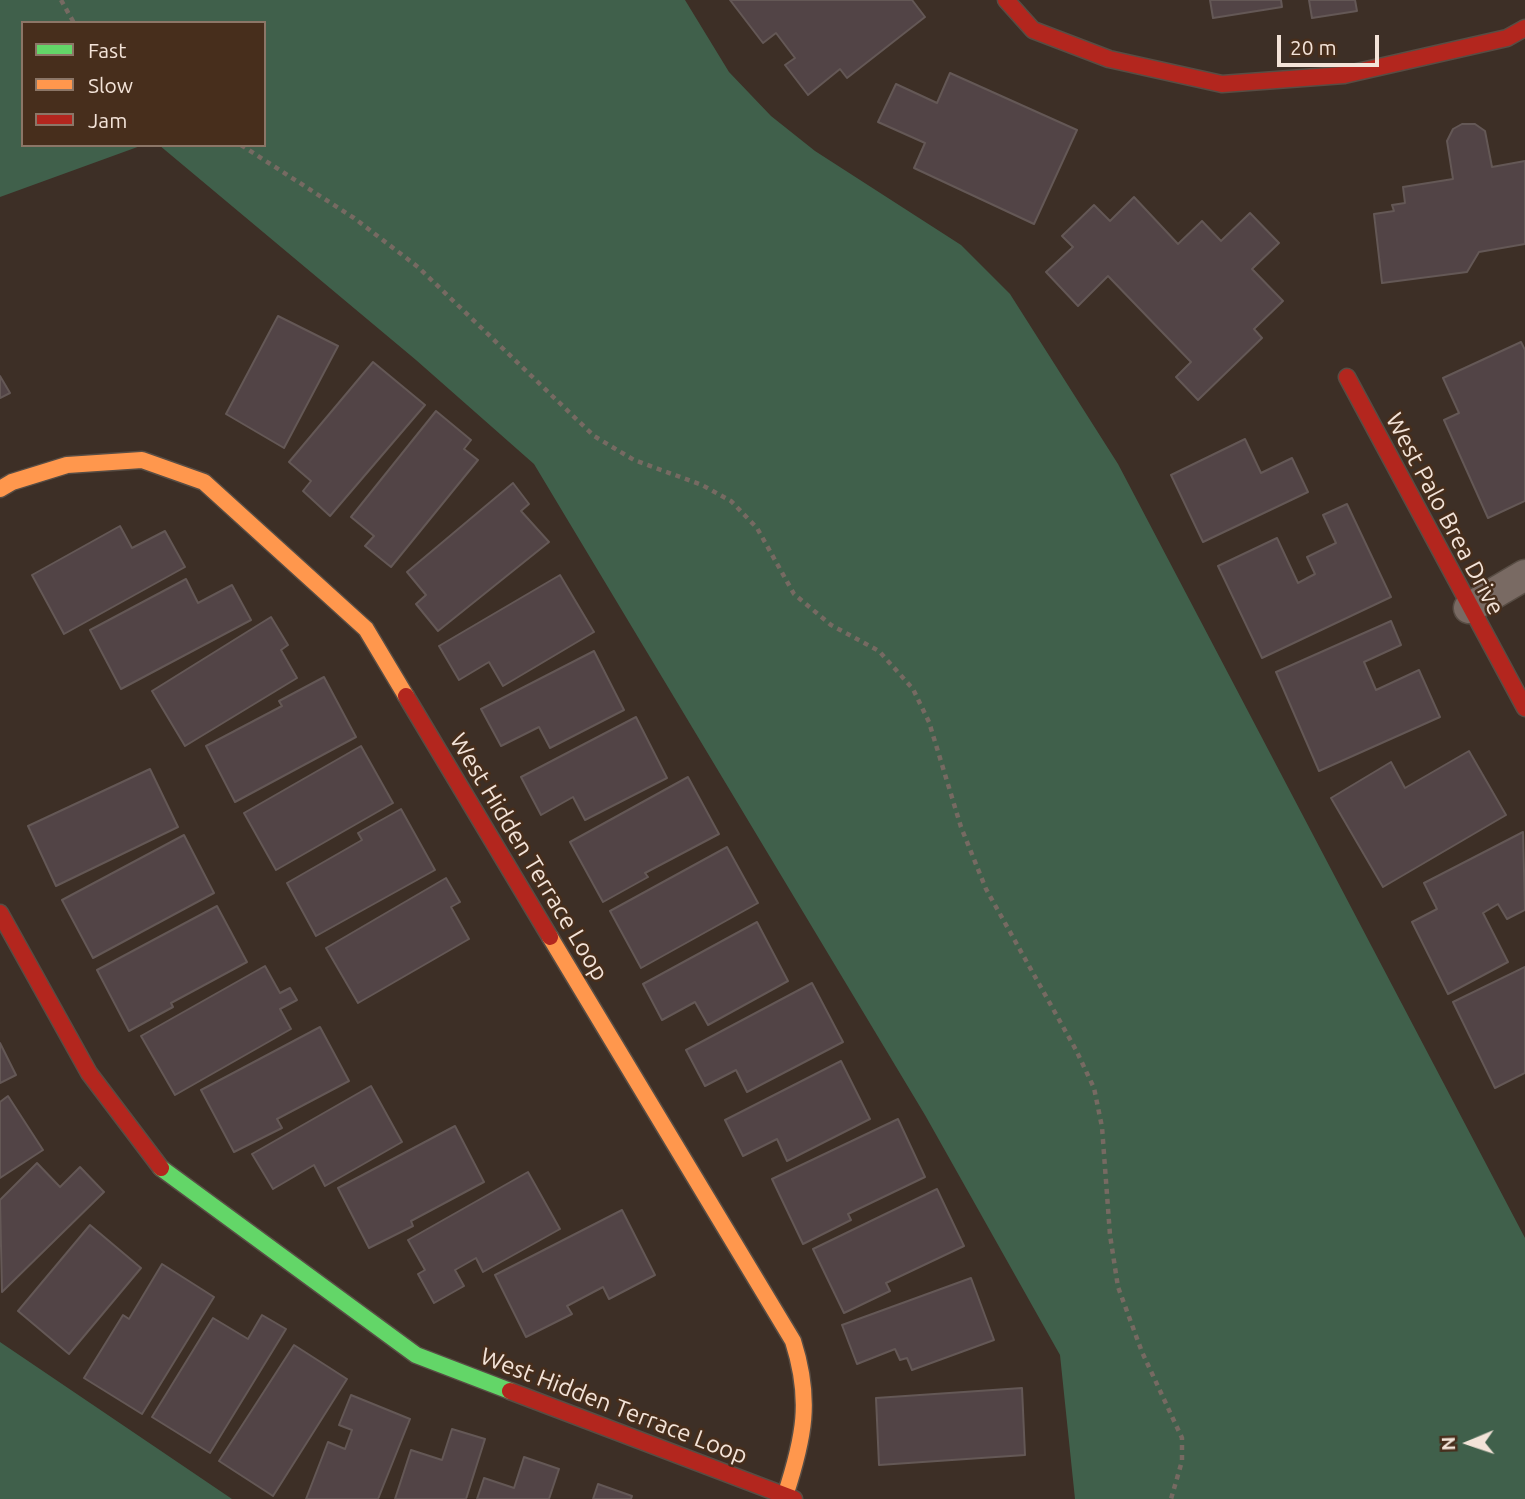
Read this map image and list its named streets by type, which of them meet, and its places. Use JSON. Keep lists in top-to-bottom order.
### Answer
{
  "streets": {
    "street": ["West Palo Brea Drive", "West Hidden Terrace Loop"]
  },
  "legend": ["Fast", "Slow", "Jam"],
  "scale_bar": "20 m",
  "north": "left"
}
